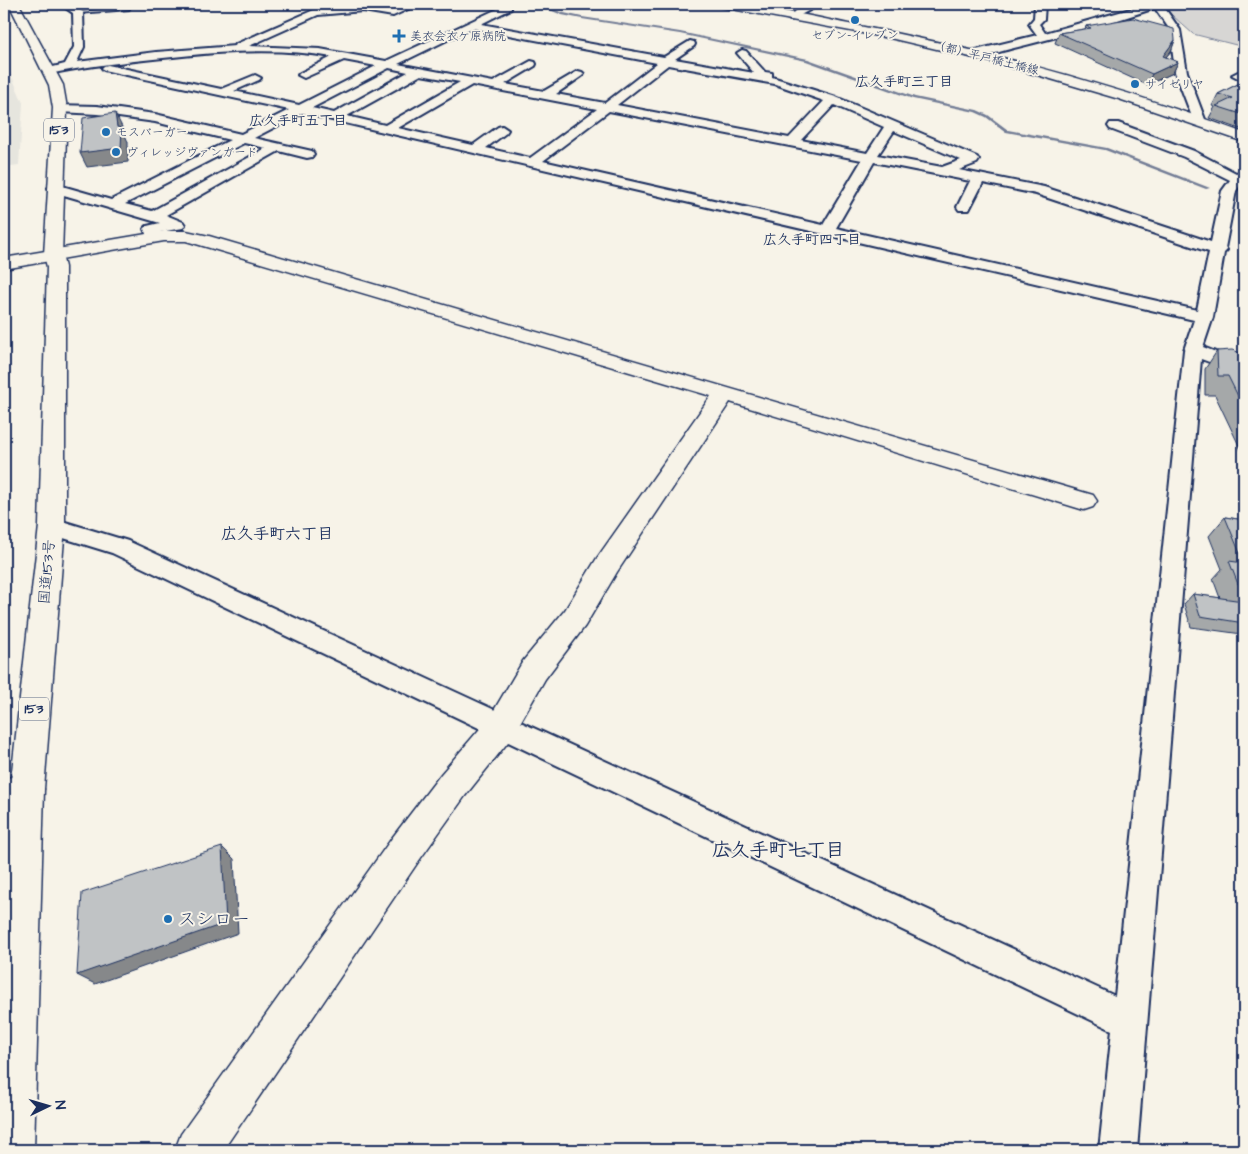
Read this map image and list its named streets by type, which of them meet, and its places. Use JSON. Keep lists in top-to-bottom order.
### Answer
{
  "streets": {
    "main road": ["（都）平戸橋土橋線", "153", "国道153号"]
  },
  "districts": [
    "広久手町三丁目",
    "広久手町五丁目",
    "広久手町四丁目",
    "広久手町六丁目",
    "広久手町七丁目"
  ],
  "places": {
    "other": [
      "セブン-イレブン",
      "サイゼリヤ",
      "モスバーガー",
      "ヴィレッジヴァンガード",
      "スシロー"
    ],
    "health": ["美衣会衣ケ原病院"]
  },
  "north": "right"
}
